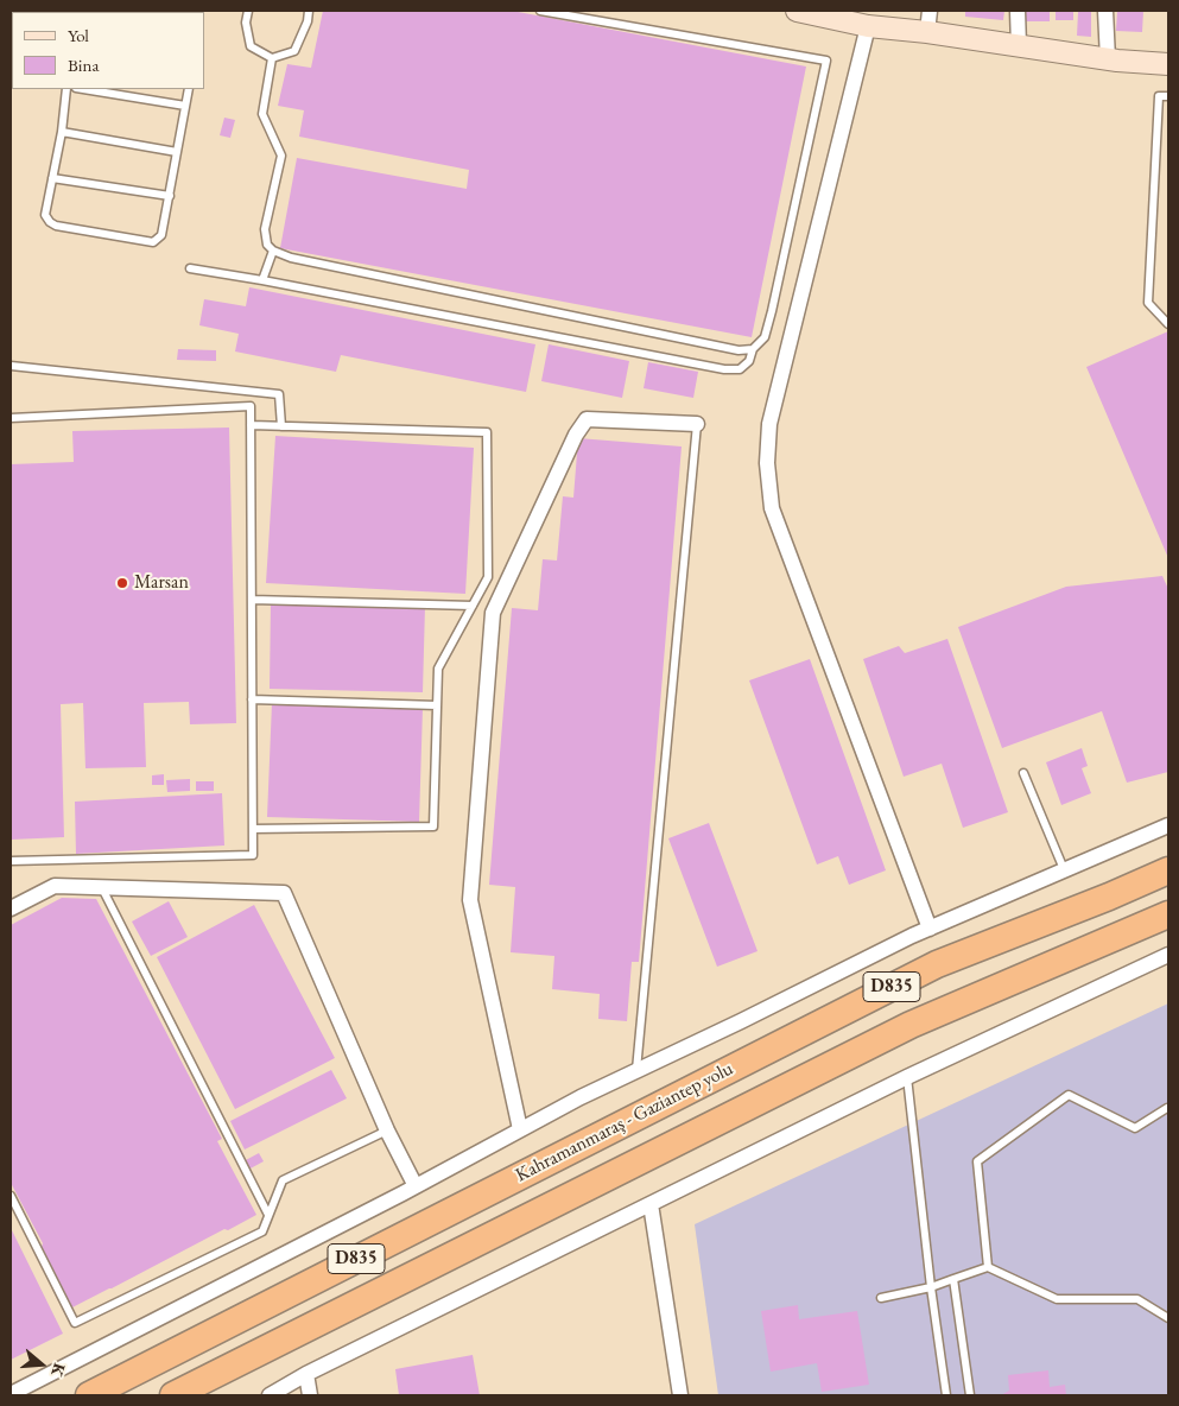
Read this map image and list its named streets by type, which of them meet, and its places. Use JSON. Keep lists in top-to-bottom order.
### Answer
{
  "streets": {
    "highway": ["D835", "Kahramanmaraş - Gaziantep yolu"]
  },
  "places": ["Marsan"],
  "legend": ["Yol", "Bina"],
  "north": "right"
}
